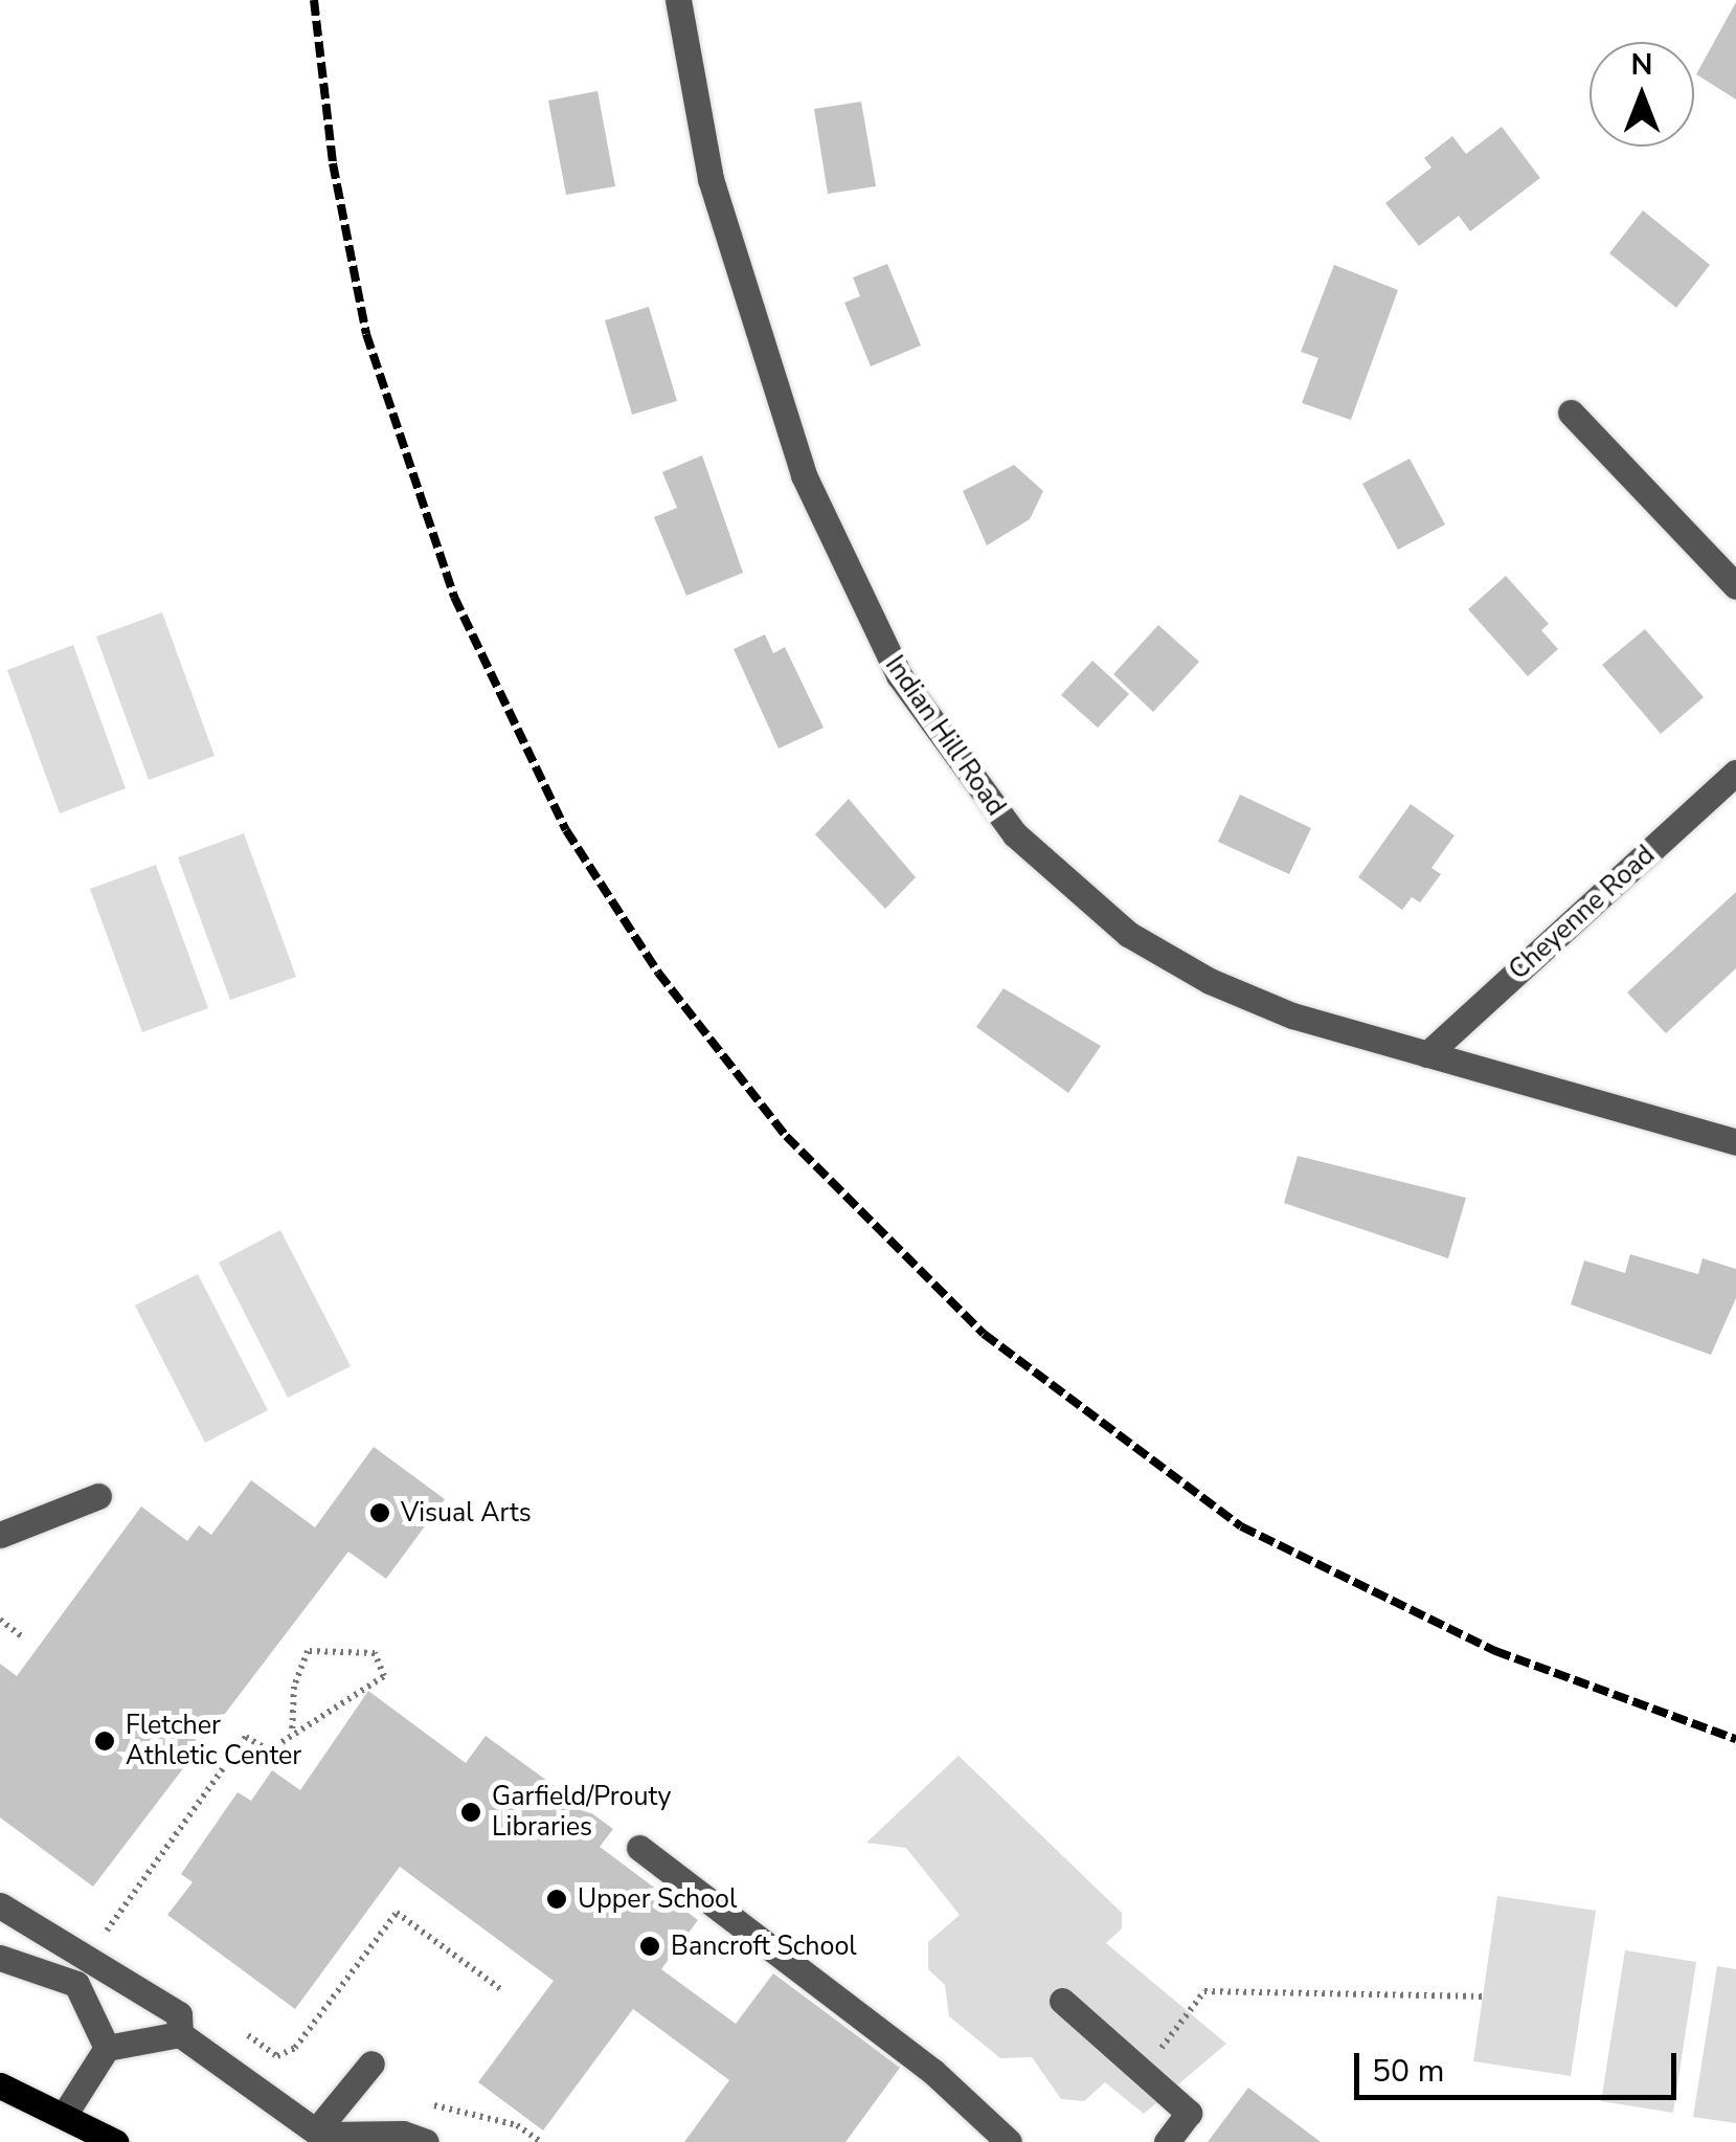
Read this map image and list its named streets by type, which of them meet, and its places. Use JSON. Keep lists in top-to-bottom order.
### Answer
{
  "streets": {
    "street": ["Indian Hill Road", "Cheyenne Road"]
  },
  "crossings": [
    ["Indian Hill Road", "Cheyenne Road"]
  ],
  "places": [
    "Visual Arts",
    "Fletcher Athletic Center",
    "Garfield/Prouty Libraries",
    "Upper School",
    "Bancroft School"
  ],
  "scale_bar": "50 m",
  "north": "top"
}
